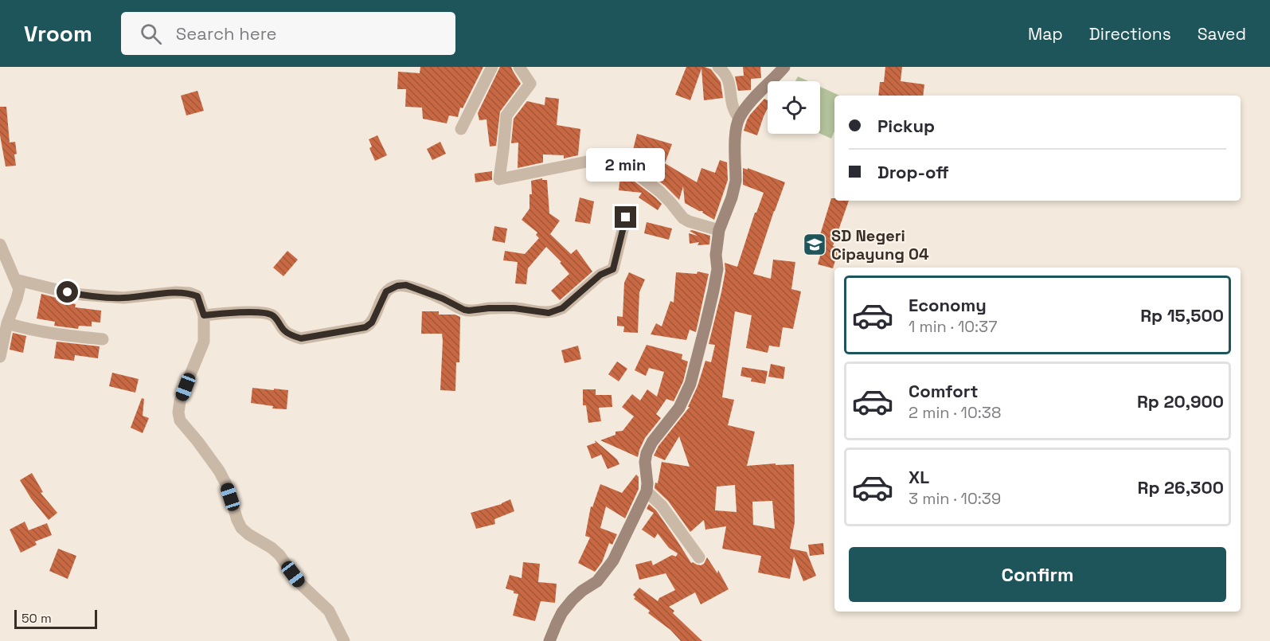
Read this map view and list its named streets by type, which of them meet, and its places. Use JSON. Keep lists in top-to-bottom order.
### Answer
{
  "places": {
    "school or university": ["SD Negeri Cipayung 04"]
  },
  "scale_bar": "50 m",
  "page": {
    "header": "Vroom",
    "search": "Search here",
    "nav": ["Map", "Directions", "Saved"],
    "banner": ["Pickup", "Drop-off"],
    "bubble": "2 min",
    "list": [
      {
        "name": "Economy",
        "note": "1 min · 10:37",
        "value": "Rp 15,500"
      },
      {
        "name": "Comfort",
        "note": "2 min · 10:38",
        "value": "Rp 20,900"
      },
      {
        "name": "XL",
        "note": "3 min · 10:39",
        "value": "Rp 26,300"
      }
    ],
    "buttons": "Confirm",
    "scale": "50 m"
  }
}
